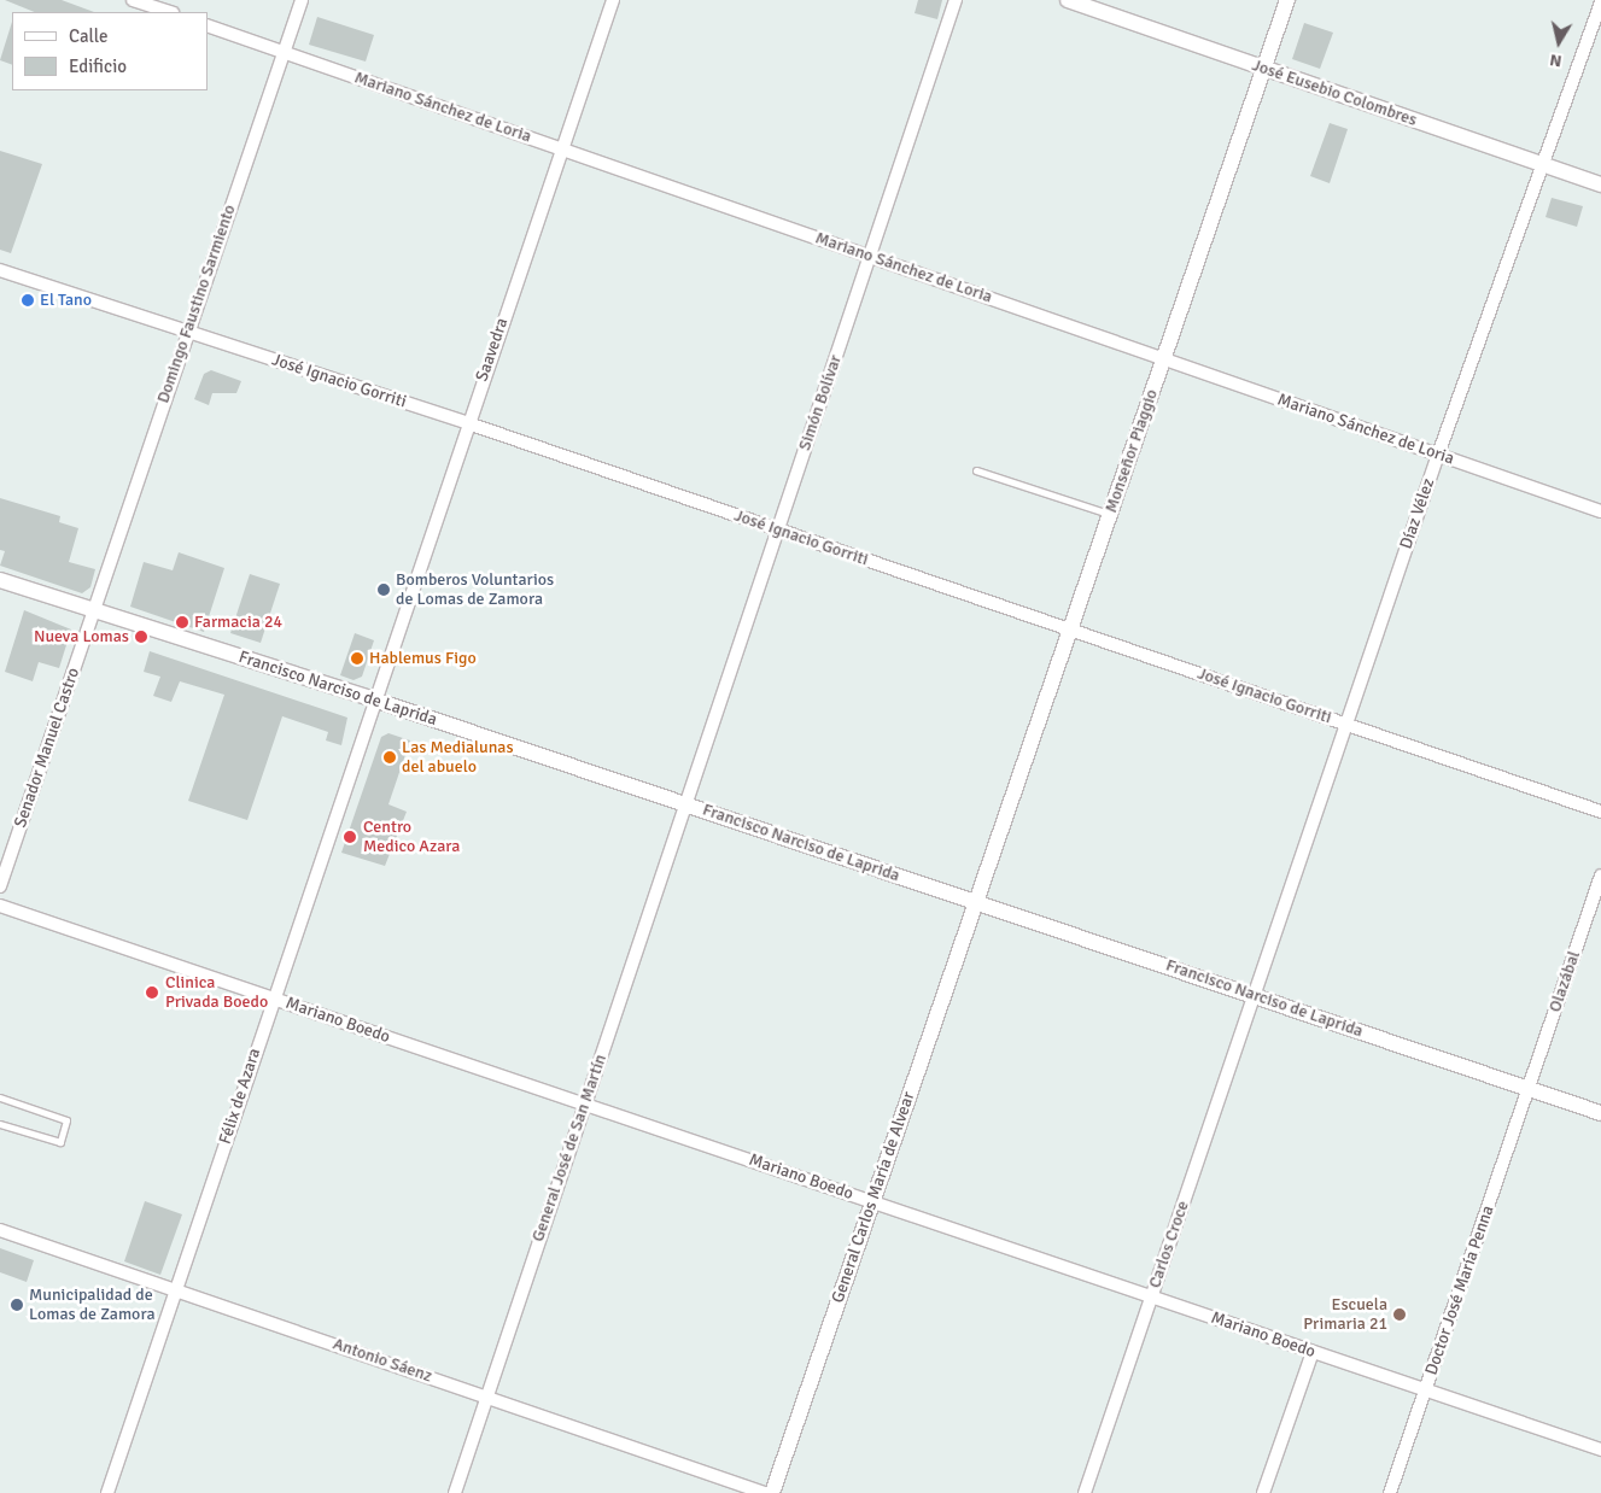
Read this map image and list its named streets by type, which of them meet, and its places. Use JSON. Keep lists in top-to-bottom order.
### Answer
{
  "streets": {
    "street": [
      "José Eusebio Colombres",
      "Mariano Sánchez de Loria",
      "Domingo Faustino Sarmiento",
      "Saavedra",
      "José Ignacio Gorriti",
      "Simón Bolívar",
      "Monseñor Piaggio",
      "Díaz Vélez",
      "Francisco Narciso de Laprida",
      "Senador Manuel Castro",
      "Olazábal",
      "Mariano Boedo",
      "Félix de Azara",
      "General José de San Martín",
      "General Carlos María de Alvear",
      "Carlos Croce",
      "Doctor José María Penna",
      "Antonio Sáenz"
    ]
  },
  "crossings": [
    ["José Eusebio Colombres", "Monseñor Piaggio"],
    ["José Eusebio Colombres", "Díaz Vélez"],
    ["Mariano Sánchez de Loria", "Domingo Faustino Sarmiento"],
    ["Mariano Sánchez de Loria", "Saavedra"],
    ["Mariano Sánchez de Loria", "Simón Bolívar"],
    ["Mariano Sánchez de Loria", "Monseñor Piaggio"],
    ["Mariano Sánchez de Loria", "Díaz Vélez"],
    ["Domingo Faustino Sarmiento", "José Ignacio Gorriti"],
    ["Domingo Faustino Sarmiento", "Francisco Narciso de Laprida"],
    ["Domingo Faustino Sarmiento", "Senador Manuel Castro"],
    ["Saavedra", "José Ignacio Gorriti"],
    ["Saavedra", "Francisco Narciso de Laprida"],
    ["Saavedra", "Félix de Azara"],
    ["José Ignacio Gorriti", "Simón Bolívar"],
    ["José Ignacio Gorriti", "Monseñor Piaggio"],
    ["José Ignacio Gorriti", "Díaz Vélez"],
    ["Simón Bolívar", "Francisco Narciso de Laprida"],
    ["Simón Bolívar", "General José de San Martín"],
    ["Monseñor Piaggio", "Francisco Narciso de Laprida"],
    ["Monseñor Piaggio", "General Carlos María de Alvear"],
    ["Díaz Vélez", "Francisco Narciso de Laprida"],
    ["Díaz Vélez", "Carlos Croce"],
    ["Francisco Narciso de Laprida", "Senador Manuel Castro"],
    ["Francisco Narciso de Laprida", "Olazábal"],
    ["Francisco Narciso de Laprida", "Félix de Azara"],
    ["Francisco Narciso de Laprida", "General José de San Martín"],
    ["Francisco Narciso de Laprida", "General Carlos María de Alvear"],
    ["Francisco Narciso de Laprida", "Carlos Croce"],
    ["Francisco Narciso de Laprida", "Doctor José María Penna"],
    ["Olazábal", "Doctor José María Penna"],
    ["Mariano Boedo", "Félix de Azara"],
    ["Mariano Boedo", "General José de San Martín"],
    ["Mariano Boedo", "General Carlos María de Alvear"],
    ["Mariano Boedo", "Carlos Croce"],
    ["Mariano Boedo", "Doctor José María Penna"],
    ["Félix de Azara", "Antonio Sáenz"],
    ["General José de San Martín", "Antonio Sáenz"]
  ],
  "places": [
    "El Tano",
    "Bomberos Voluntarios de Lomas de Zamora",
    "Farmacia 24",
    "Nueva Lomas",
    "Hablemus Figo",
    "Las Medialunas del abuelo",
    "Centro Medico Azara",
    "Clinica Privada Boedo",
    "Municipalidad de Lomas de Zamora",
    "Escuela Primaria 21"
  ],
  "legend": ["Calle", "Edificio"],
  "north": "bottom"
}
